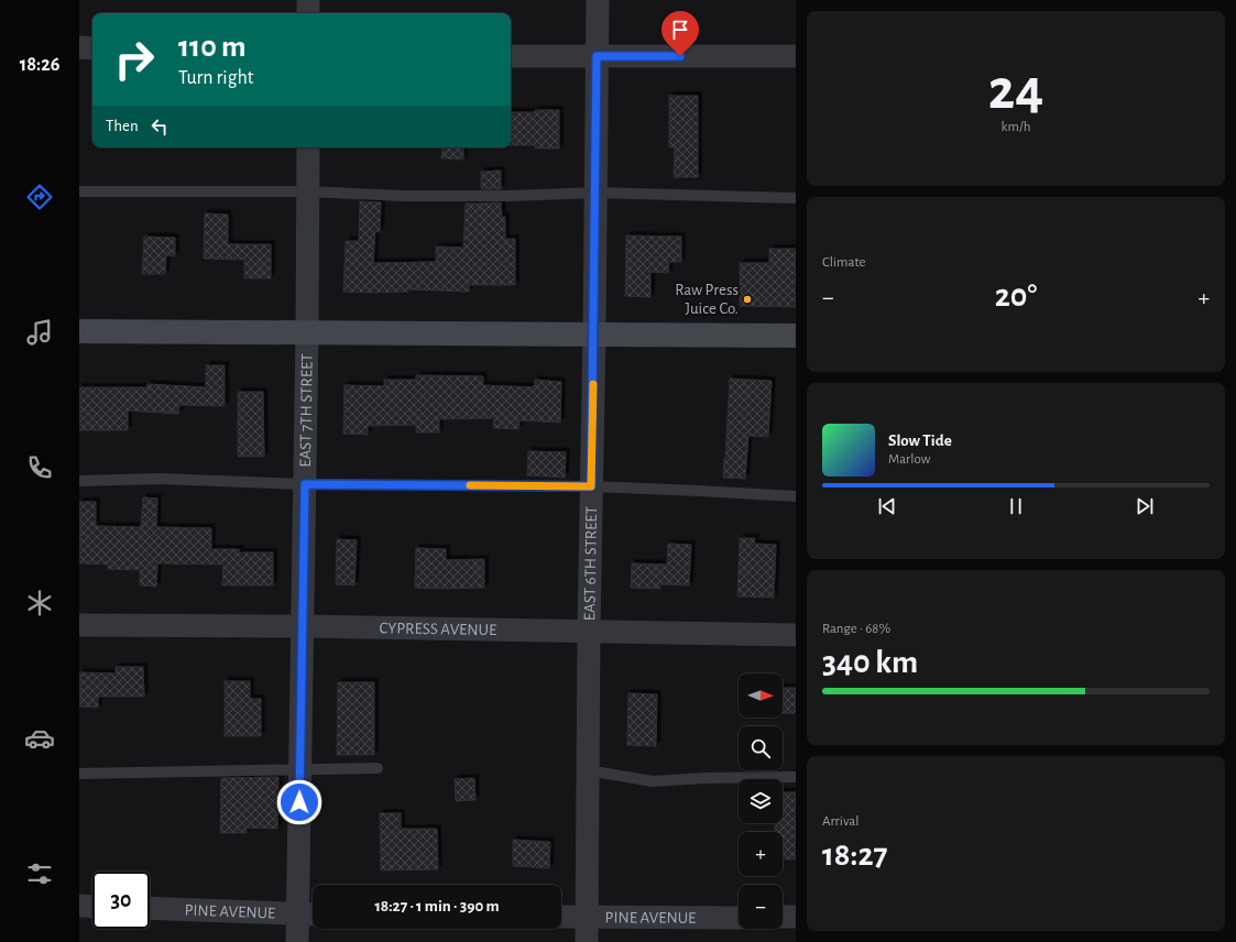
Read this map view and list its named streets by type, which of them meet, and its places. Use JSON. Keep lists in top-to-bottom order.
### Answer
{
  "streets": {
    "street": [
      "EAST 7TH STREET",
      "EAST 6TH STREET",
      "CYPRESS AVENUE",
      "PINE AVENUE"
    ]
  },
  "crossings": [
    ["EAST 7TH STREET", "CYPRESS AVENUE"],
    ["EAST 7TH STREET", "PINE AVENUE"],
    ["EAST 6TH STREET", "CYPRESS AVENUE"],
    ["EAST 6TH STREET", "PINE AVENUE"]
  ],
  "places": ["Raw Press Juice Co."],
  "north": "right",
  "page": {
    "tabs": "18:26",
    "tile": [
      ["24", "km/h"],
      "Climate",
      ["Range · 68%", "340 km"],
      ["Arrival", "18:27"]
    ],
    "turn": ["110 m", "Turn right"],
    "then": "Then",
    "heat": ["−", "20°", "+"],
    "song": ["Slow Tide", "Marlow"],
    "map_buttons": ["+", "−"],
    "limit": "30",
    "trip": "18:27 · 1 min · 390 m"
  }
}
